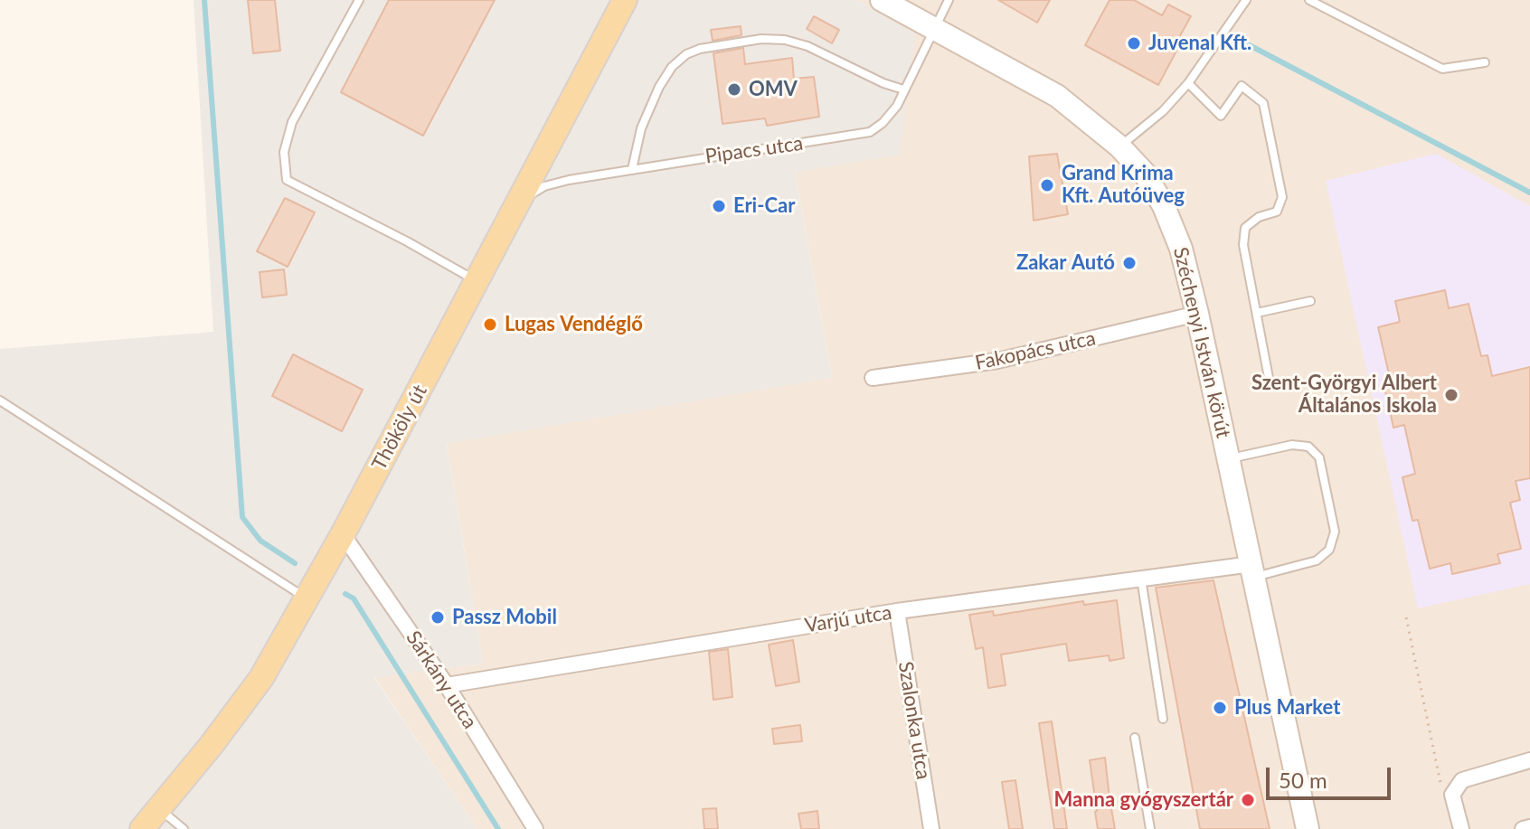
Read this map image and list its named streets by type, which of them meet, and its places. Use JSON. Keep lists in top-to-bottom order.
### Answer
{
  "streets": {
    "main road": ["Thököly út"],
    "street": [
      "Széchenyi István körút",
      "Fakopács utca",
      "Varjú utca",
      "Sárkány utca",
      "Szalonka utca"
    ],
    "lane": ["Pipacs utca"]
  },
  "crossings": [
    ["Pipacs utca", "Széchenyi István körút"],
    ["Pipacs utca", "Thököly út"],
    ["Széchenyi István körút", "Fakopács utca"],
    ["Széchenyi István körút", "Varjú utca"],
    ["Thököly út", "Sárkány utca"],
    ["Varjú utca", "Sárkány utca"],
    ["Varjú utca", "Szalonka utca"]
  ],
  "places": [
    "Juvenal Kft.",
    "OMV",
    "Grand Krima Kft. Autóüveg",
    "Eri-Car",
    "Zakar Autó",
    "Lugas Vendéglő",
    "Szent-Györgyi Albert Általános Iskola",
    "Passz Mobil",
    "Plus Market",
    "Manna gyógyszertár"
  ],
  "scale_bar": "50 m"
}
